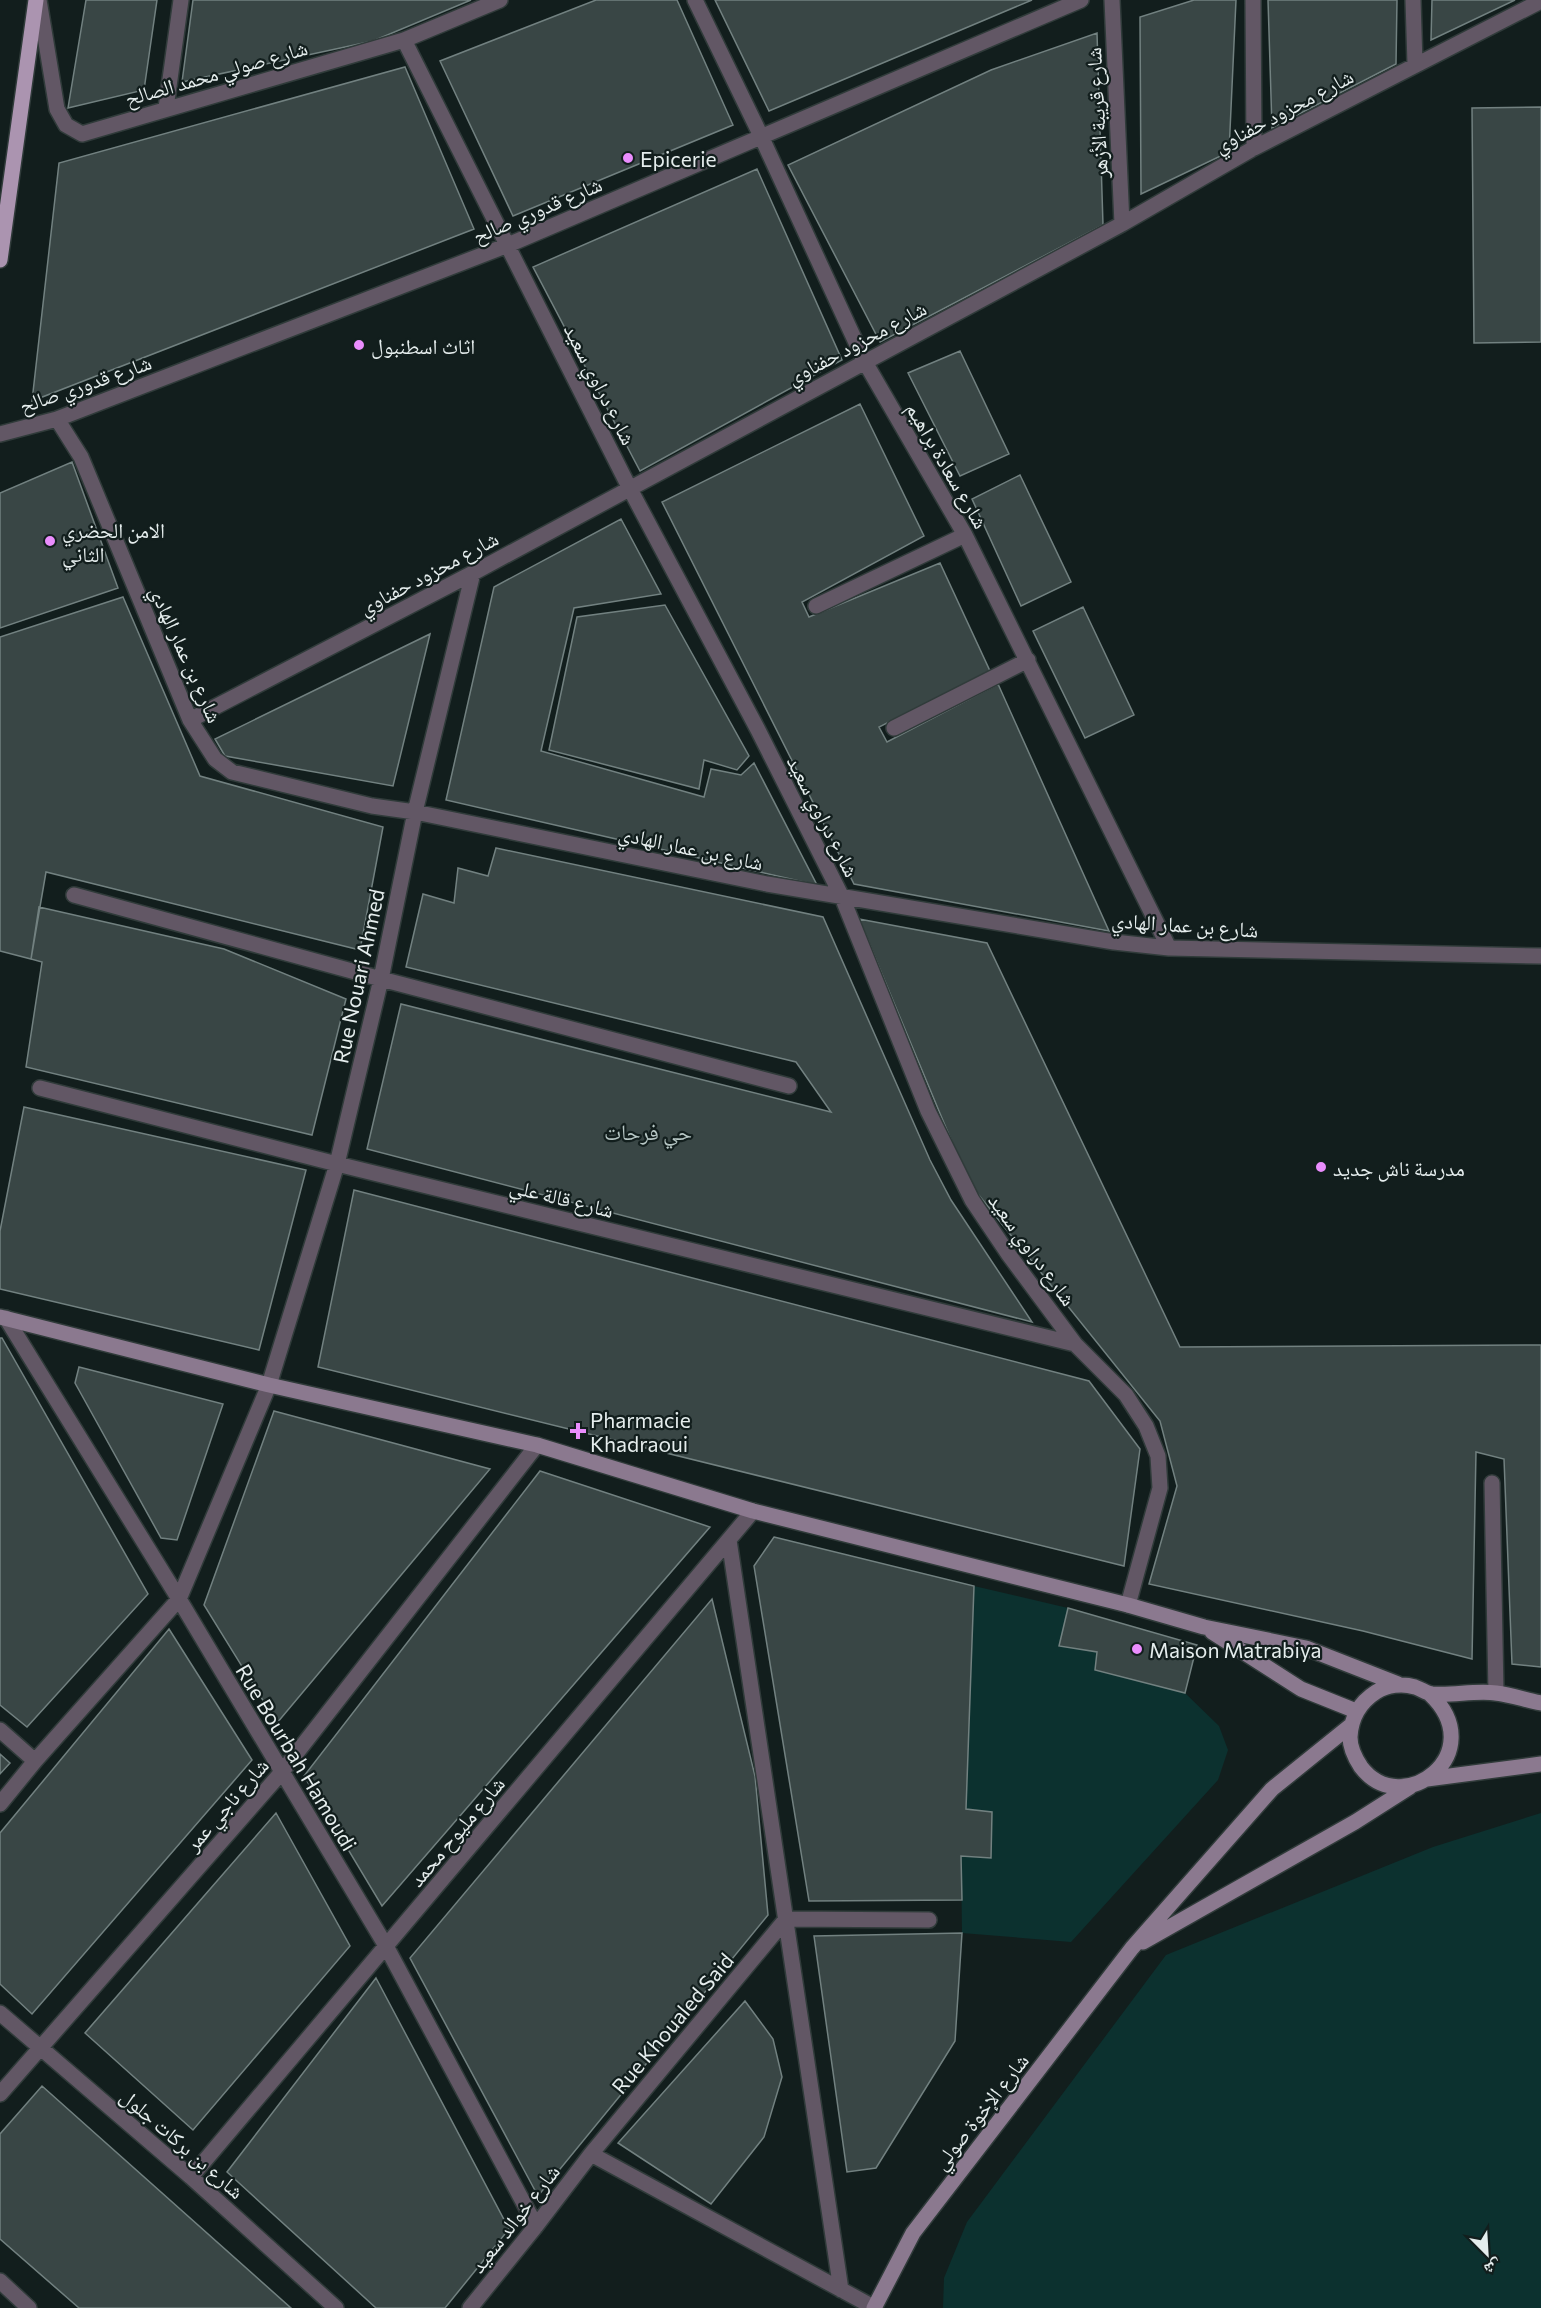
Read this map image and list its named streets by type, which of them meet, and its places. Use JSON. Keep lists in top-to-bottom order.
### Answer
{
  "streets": {
    "street": [
      "شارع صولي محمد الصالح",
      "شارع محزود حفناوي",
      "شارع قريبة الأزهر",
      "شارع قدوري صالح",
      "شارع دراوي سعيد",
      "شارع سعادة براهيم",
      "شارع بن عمار الهادي",
      "Rue Nouari Ahmed",
      "شارع قالة علي",
      "Rue Bourbah Hamoudi",
      "شارع ناجي عمر",
      "شارع مليوح محمد",
      "Rue Khoualed Said",
      "شارع الإخوة صولي",
      "شارع بن بركات جلول",
      "شارع خوالد سعيد"
    ]
  },
  "crossings": [
    ["شارع صولي محمد الصالح", "شارع دراوي سعيد"],
    ["شارع محزود حفناوي", "شارع قريبة الأزهر"],
    ["شارع محزود حفناوي", "شارع دراوي سعيد"],
    ["شارع محزود حفناوي", "شارع سعادة براهيم"],
    ["شارع محزود حفناوي", "شارع بن عمار الهادي"],
    ["شارع محزود حفناوي", "Rue Nouari Ahmed"],
    ["شارع قدوري صالح", "شارع دراوي سعيد"],
    ["شارع قدوري صالح", "شارع سعادة براهيم"],
    ["شارع قدوري صالح", "شارع بن عمار الهادي"],
    ["شارع دراوي سعيد", "شارع بن عمار الهادي"],
    ["شارع دراوي سعيد", "شارع قالة علي"],
    ["شارع سعادة براهيم", "شارع بن عمار الهادي"],
    ["شارع بن عمار الهادي", "Rue Nouari Ahmed"],
    ["Rue Nouari Ahmed", "شارع قالة علي"],
    ["Rue Bourbah Hamoudi", "شارع ناجي عمر"],
    ["Rue Bourbah Hamoudi", "شارع مليوح محمد"],
    ["Rue Bourbah Hamoudi", "شارع خوالد سعيد"],
    ["شارع ناجي عمر", "شارع بن بركات جلول"],
    ["شارع مليوح محمد", "شارع بن بركات جلول"],
    ["Rue Khoualed Said", "شارع خوالد سعيد"]
  ],
  "districts": ["حي فرحات"],
  "places": {
    "other": [
      "Epicerie",
      "اثاث اسطنبول",
      "الامن الحضري الثاني",
      "مدرسة ناش جديد",
      "Maison Matrabiya"
    ],
    "health": ["Pharmacie Khadraoui"]
  },
  "north": "bottom right"
}
